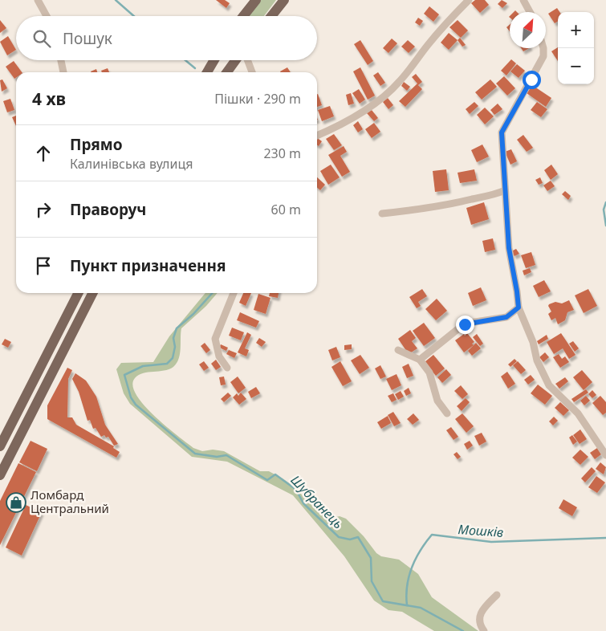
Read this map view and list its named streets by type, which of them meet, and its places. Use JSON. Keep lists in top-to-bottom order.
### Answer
{
  "water": ["Шубранець", "Мошків"],
  "places": {
    "shop": ["Ломбард Центральний"]
  },
  "north": "top right",
  "page": {
    "map_buttons": ["+", "−"],
    "search": "Пошук",
    "heading": ["4 хв", "Пішки · 290 m"],
    "list": [
      ["Прямо", "Калинівська вулиця", "230 m"],
      ["Праворуч", "60 m"],
      "Пункт призначення"
    ]
  }
}
